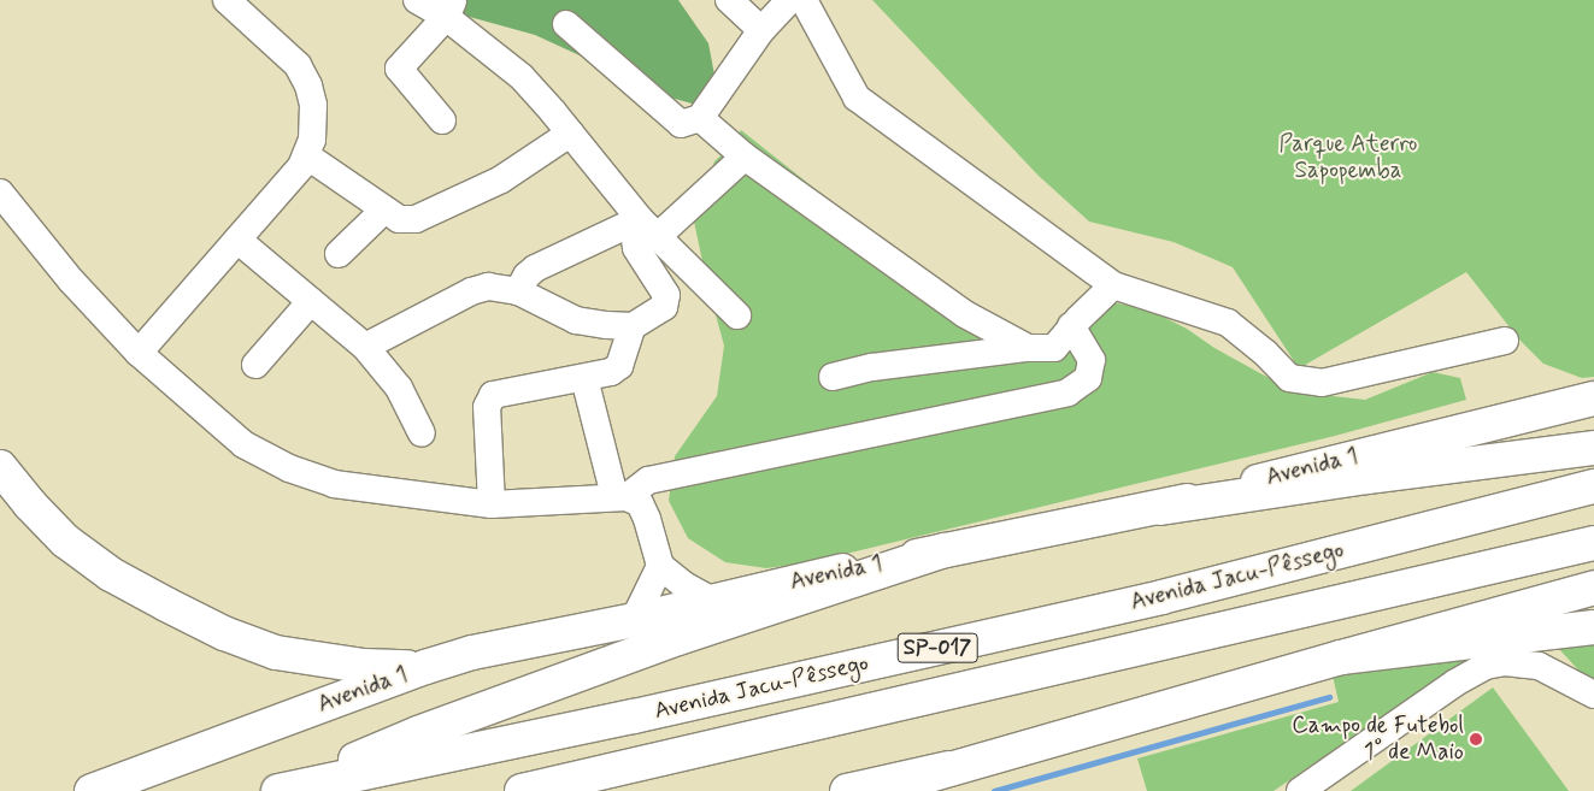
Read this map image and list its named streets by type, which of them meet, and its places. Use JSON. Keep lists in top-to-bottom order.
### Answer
{
  "streets": {
    "main road": ["Avenida 1", "Avenida Jacu-Pêssego", "SP-017"]
  },
  "parks": ["Parque Aterro Sapopemba"],
  "places": ["Campo de Futebol 1° de Maio"]
}
